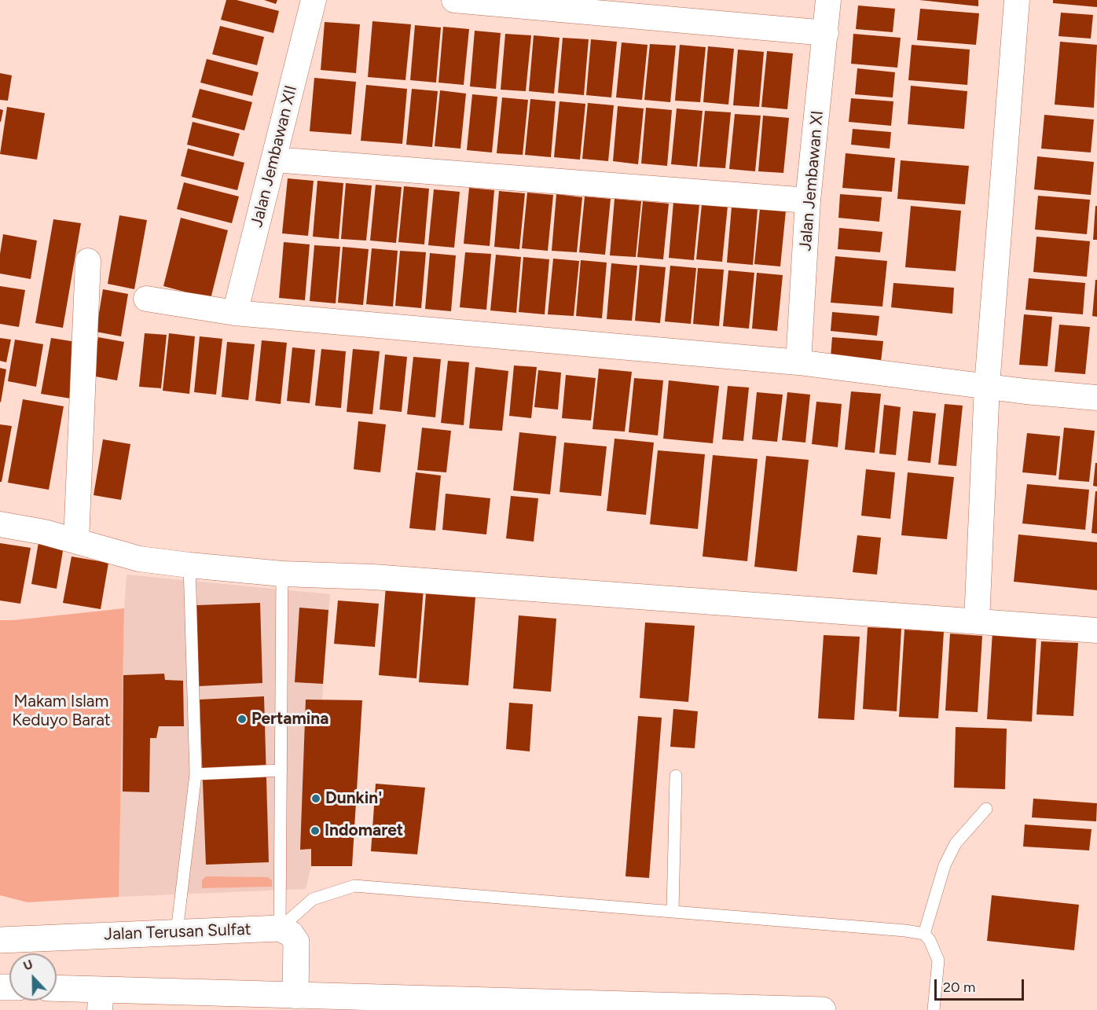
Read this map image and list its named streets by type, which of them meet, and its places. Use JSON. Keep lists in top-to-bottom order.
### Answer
{
  "streets": {
    "street": ["Jalan Jembawan XII", "Jalan Jembawan XI", "Jalan Terusan Sulfat"]
  },
  "parks": ["Makam Islam Keduyo Barat"],
  "places": ["Pertamina", "Dunkin'", "Indomaret"],
  "scale_bar": "20 m",
  "north": "top"
}
